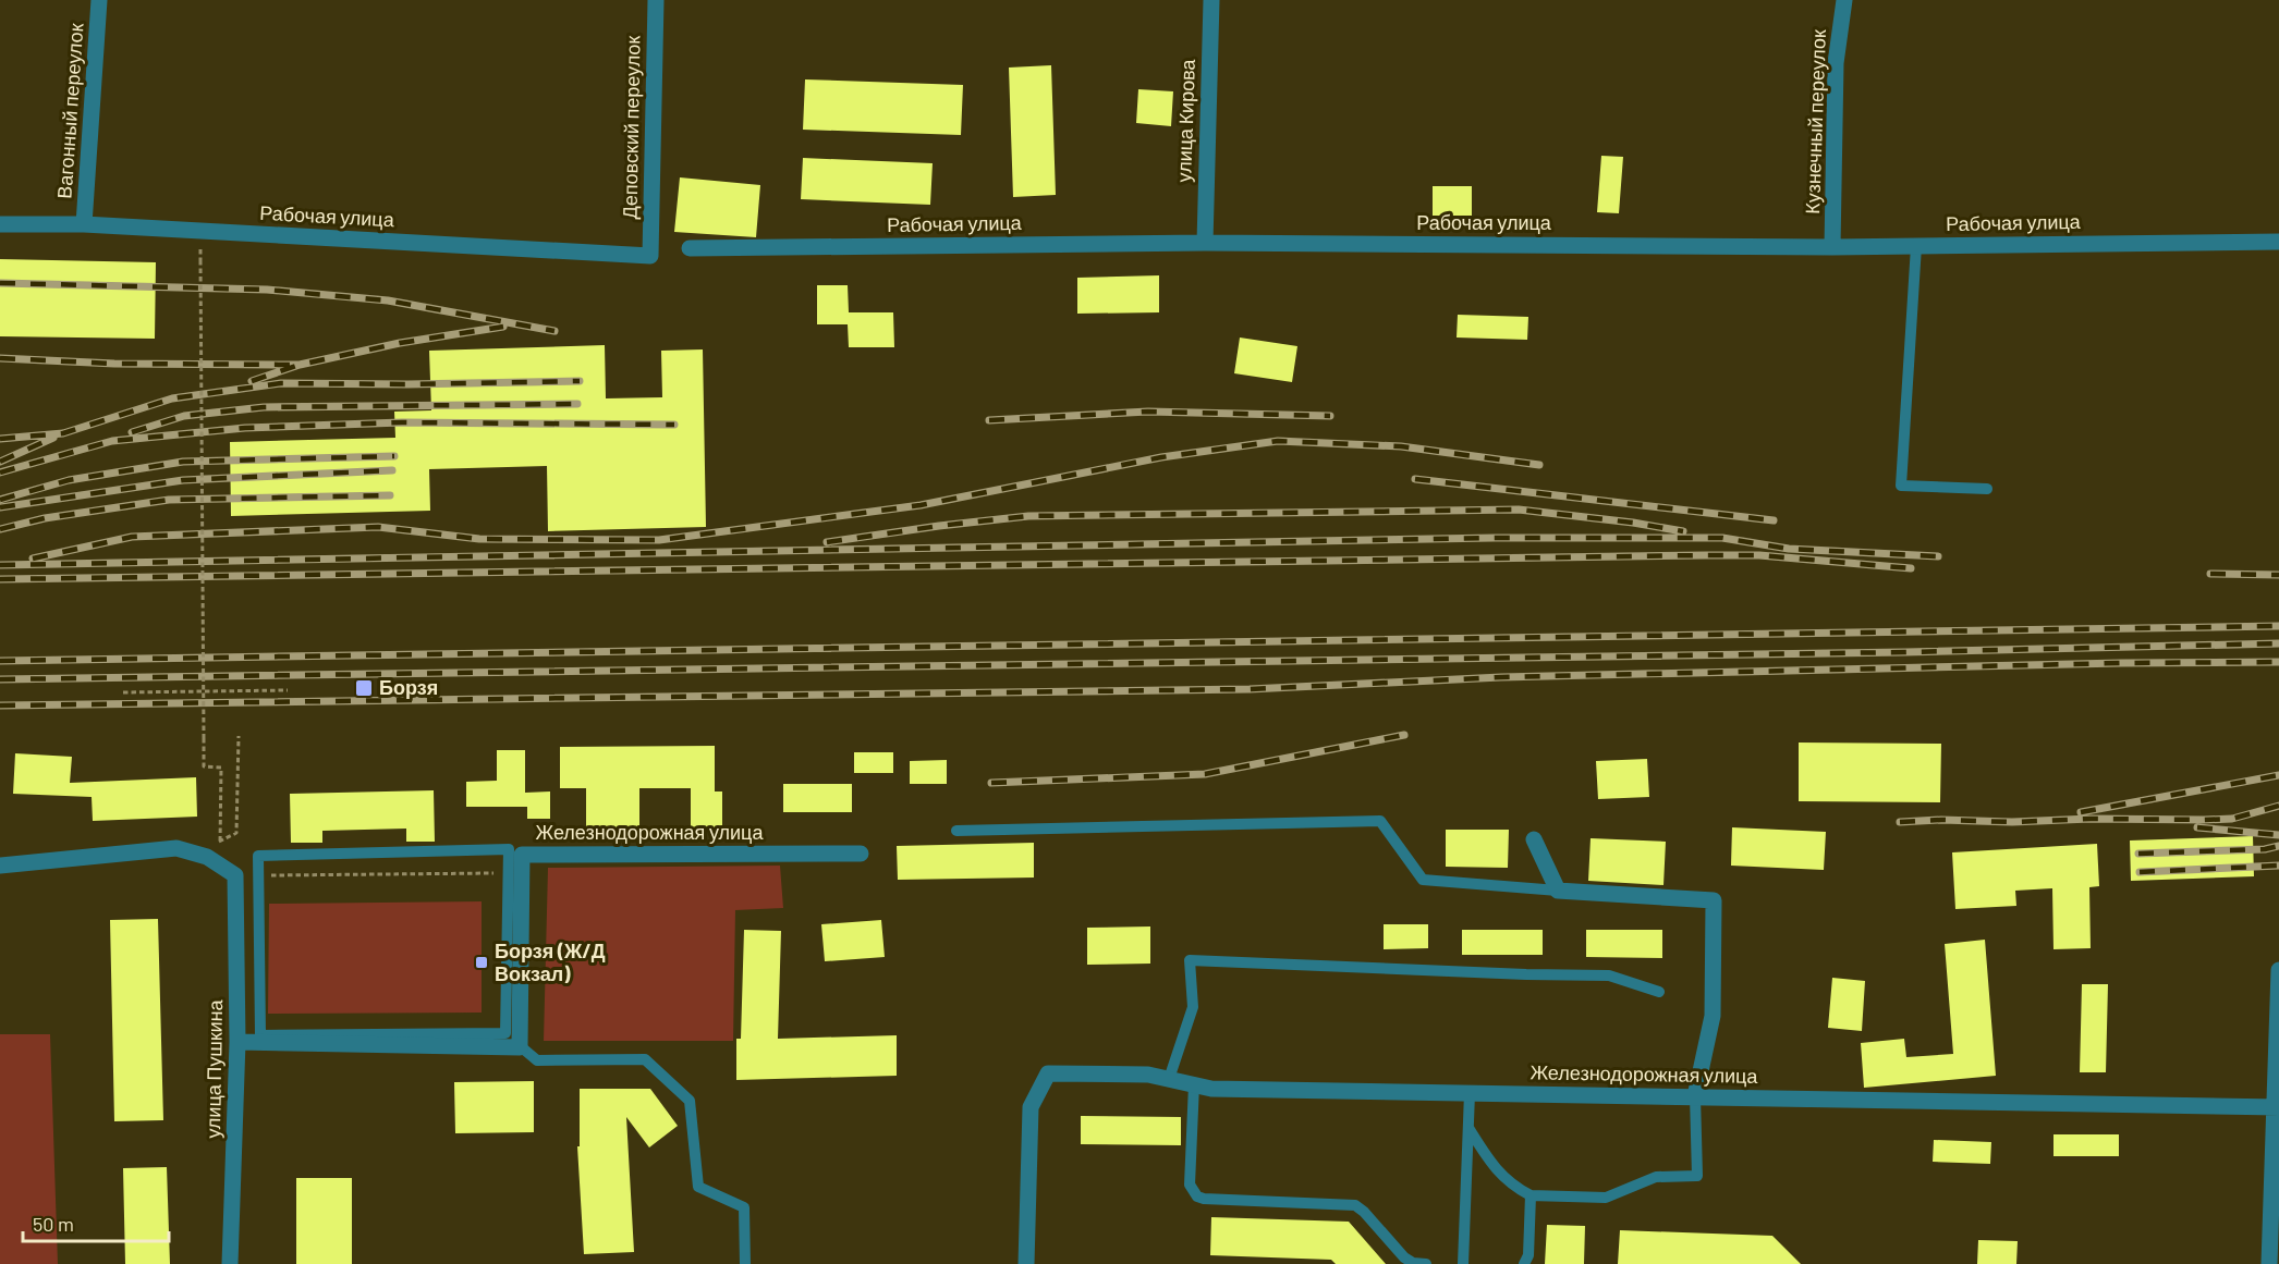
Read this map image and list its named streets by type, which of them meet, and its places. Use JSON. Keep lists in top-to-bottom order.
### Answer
{
  "streets": {
    "street": [
      "Вагонный переулок",
      "улица Кирова",
      "Кузнечный переулок",
      "Деповский переулок",
      "Рабочая улица",
      "Железнодорожная улица",
      "улица Пушкина"
    ]
  },
  "crossings": [
    ["Вагонный переулок", "Рабочая улица"],
    ["улица Кирова", "Рабочая улица"],
    ["Кузнечный переулок", "Рабочая улица"],
    ["Деповский переулок", "Рабочая улица"]
  ],
  "places": {
    "transit": ["Борзя", "Борзя (Ж/Д Вокзал)"]
  },
  "scale_bar": "50 m"
}
